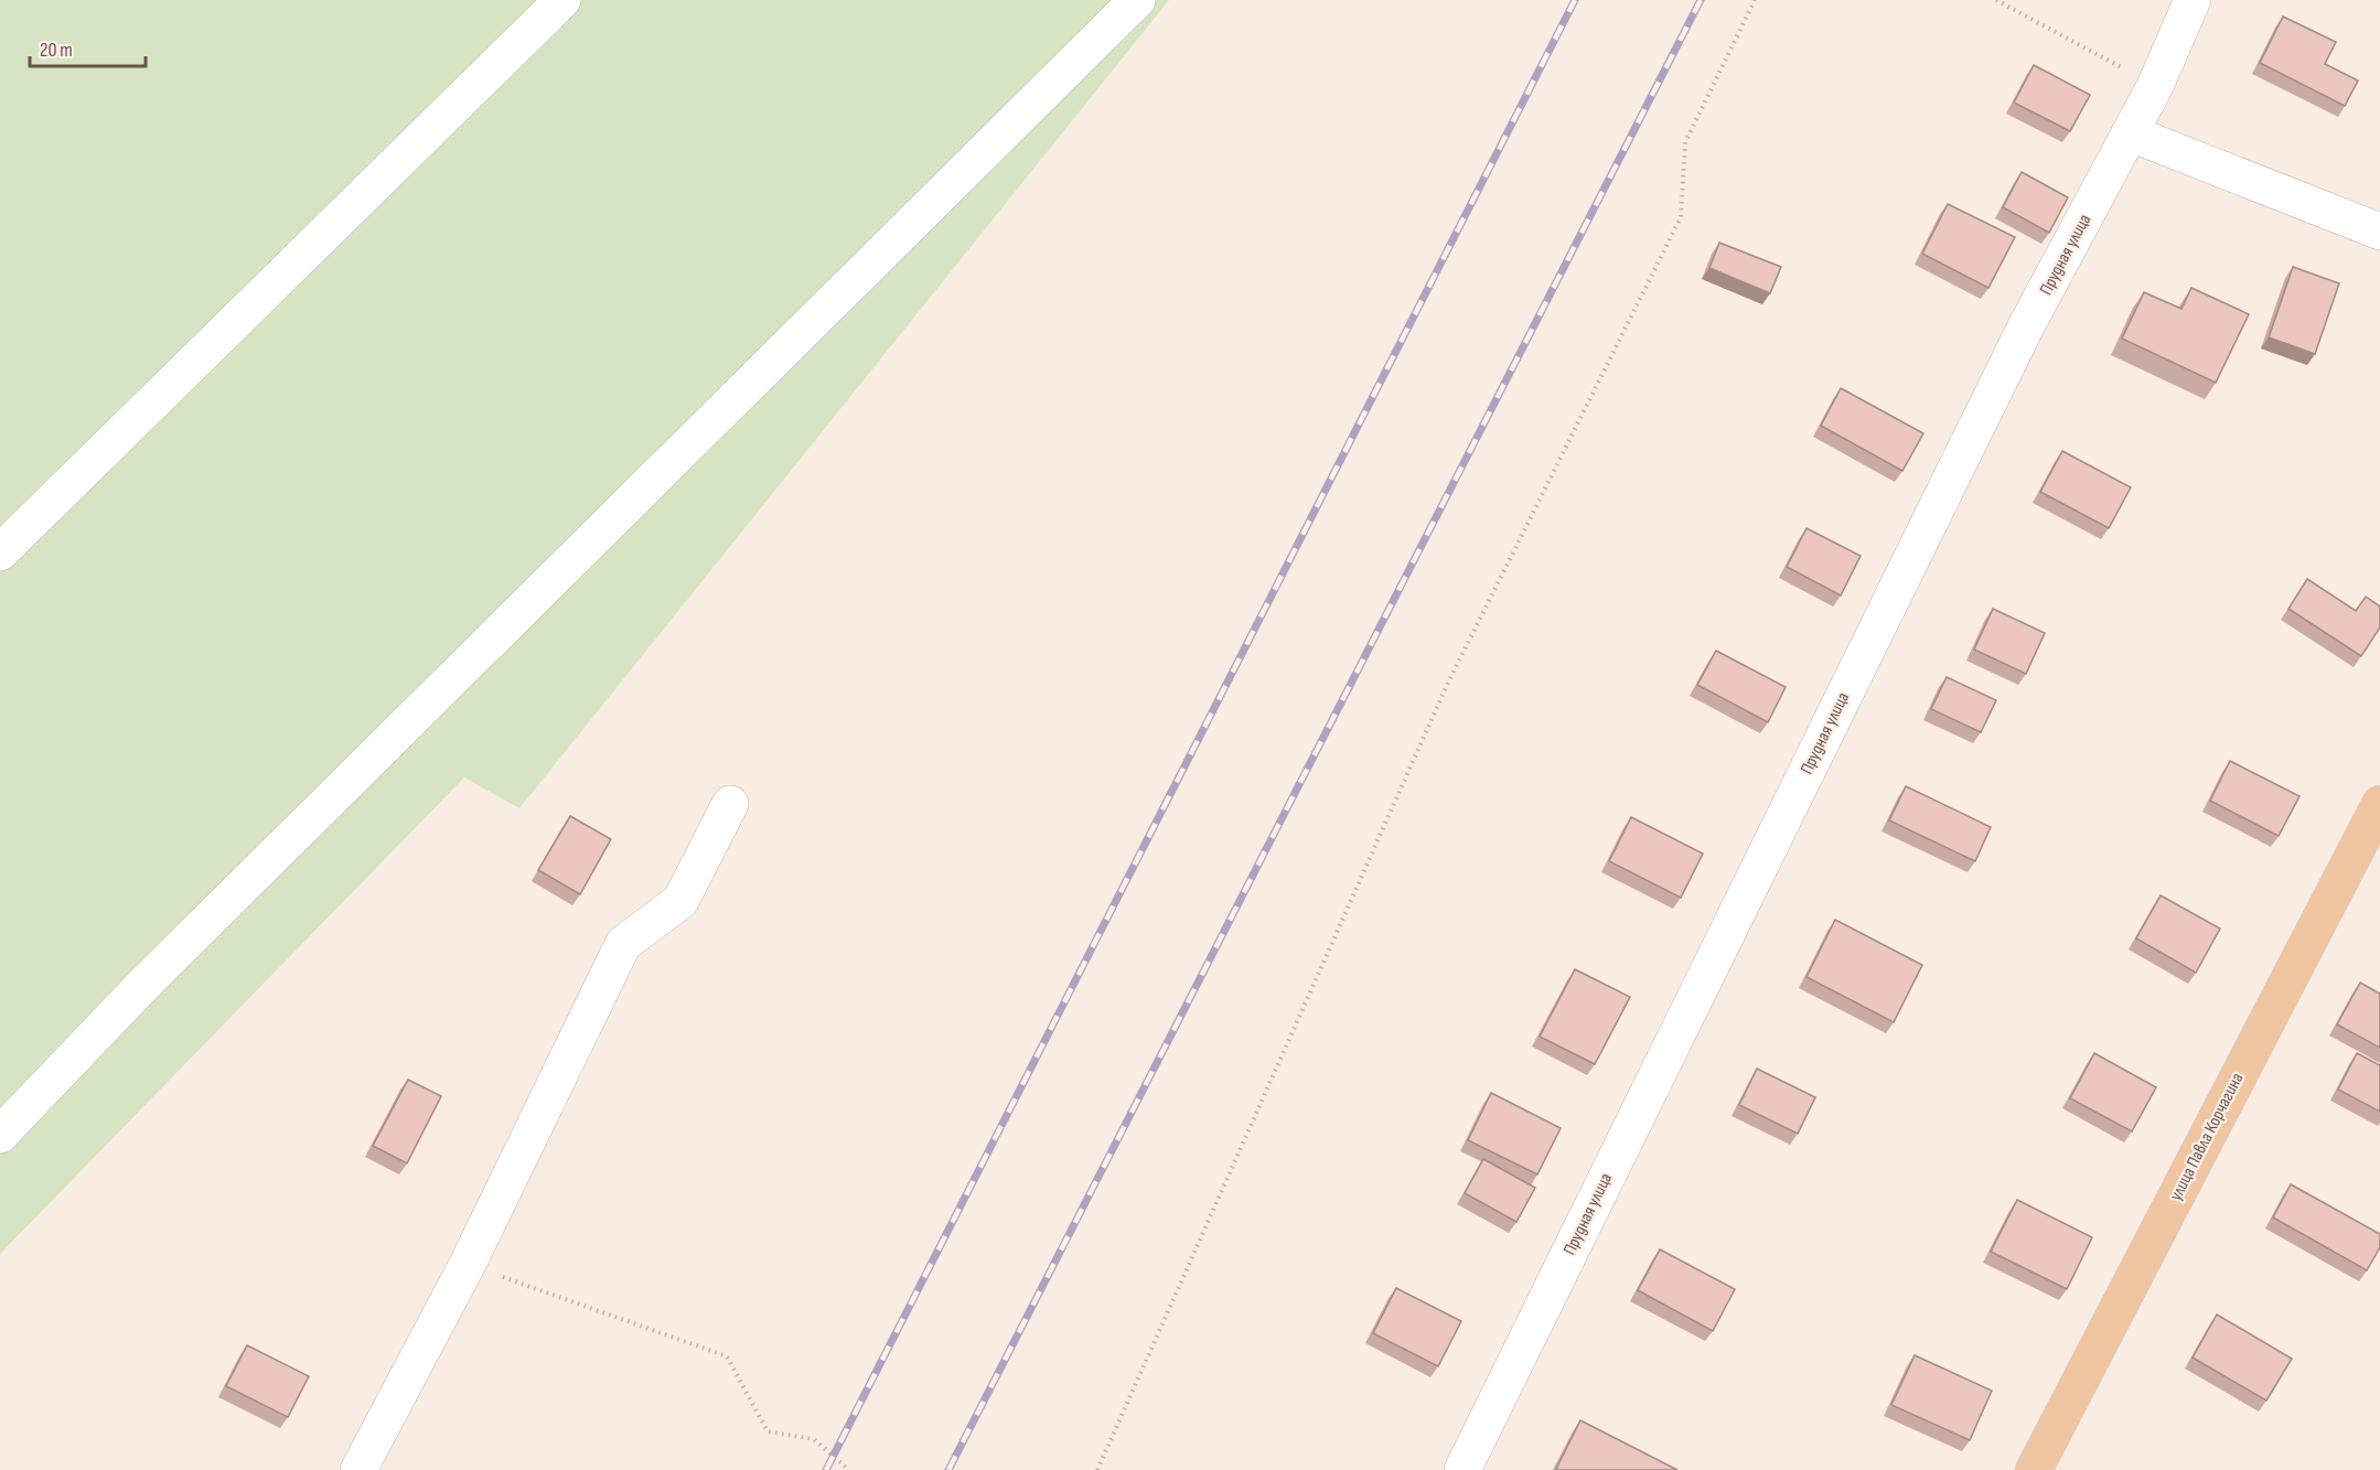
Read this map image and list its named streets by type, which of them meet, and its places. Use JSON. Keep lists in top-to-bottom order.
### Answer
{
  "streets": {
    "main road": ["улица Павла Корчагина"],
    "street": ["Прудная улица"]
  },
  "scale_bar": "20 m"
}
